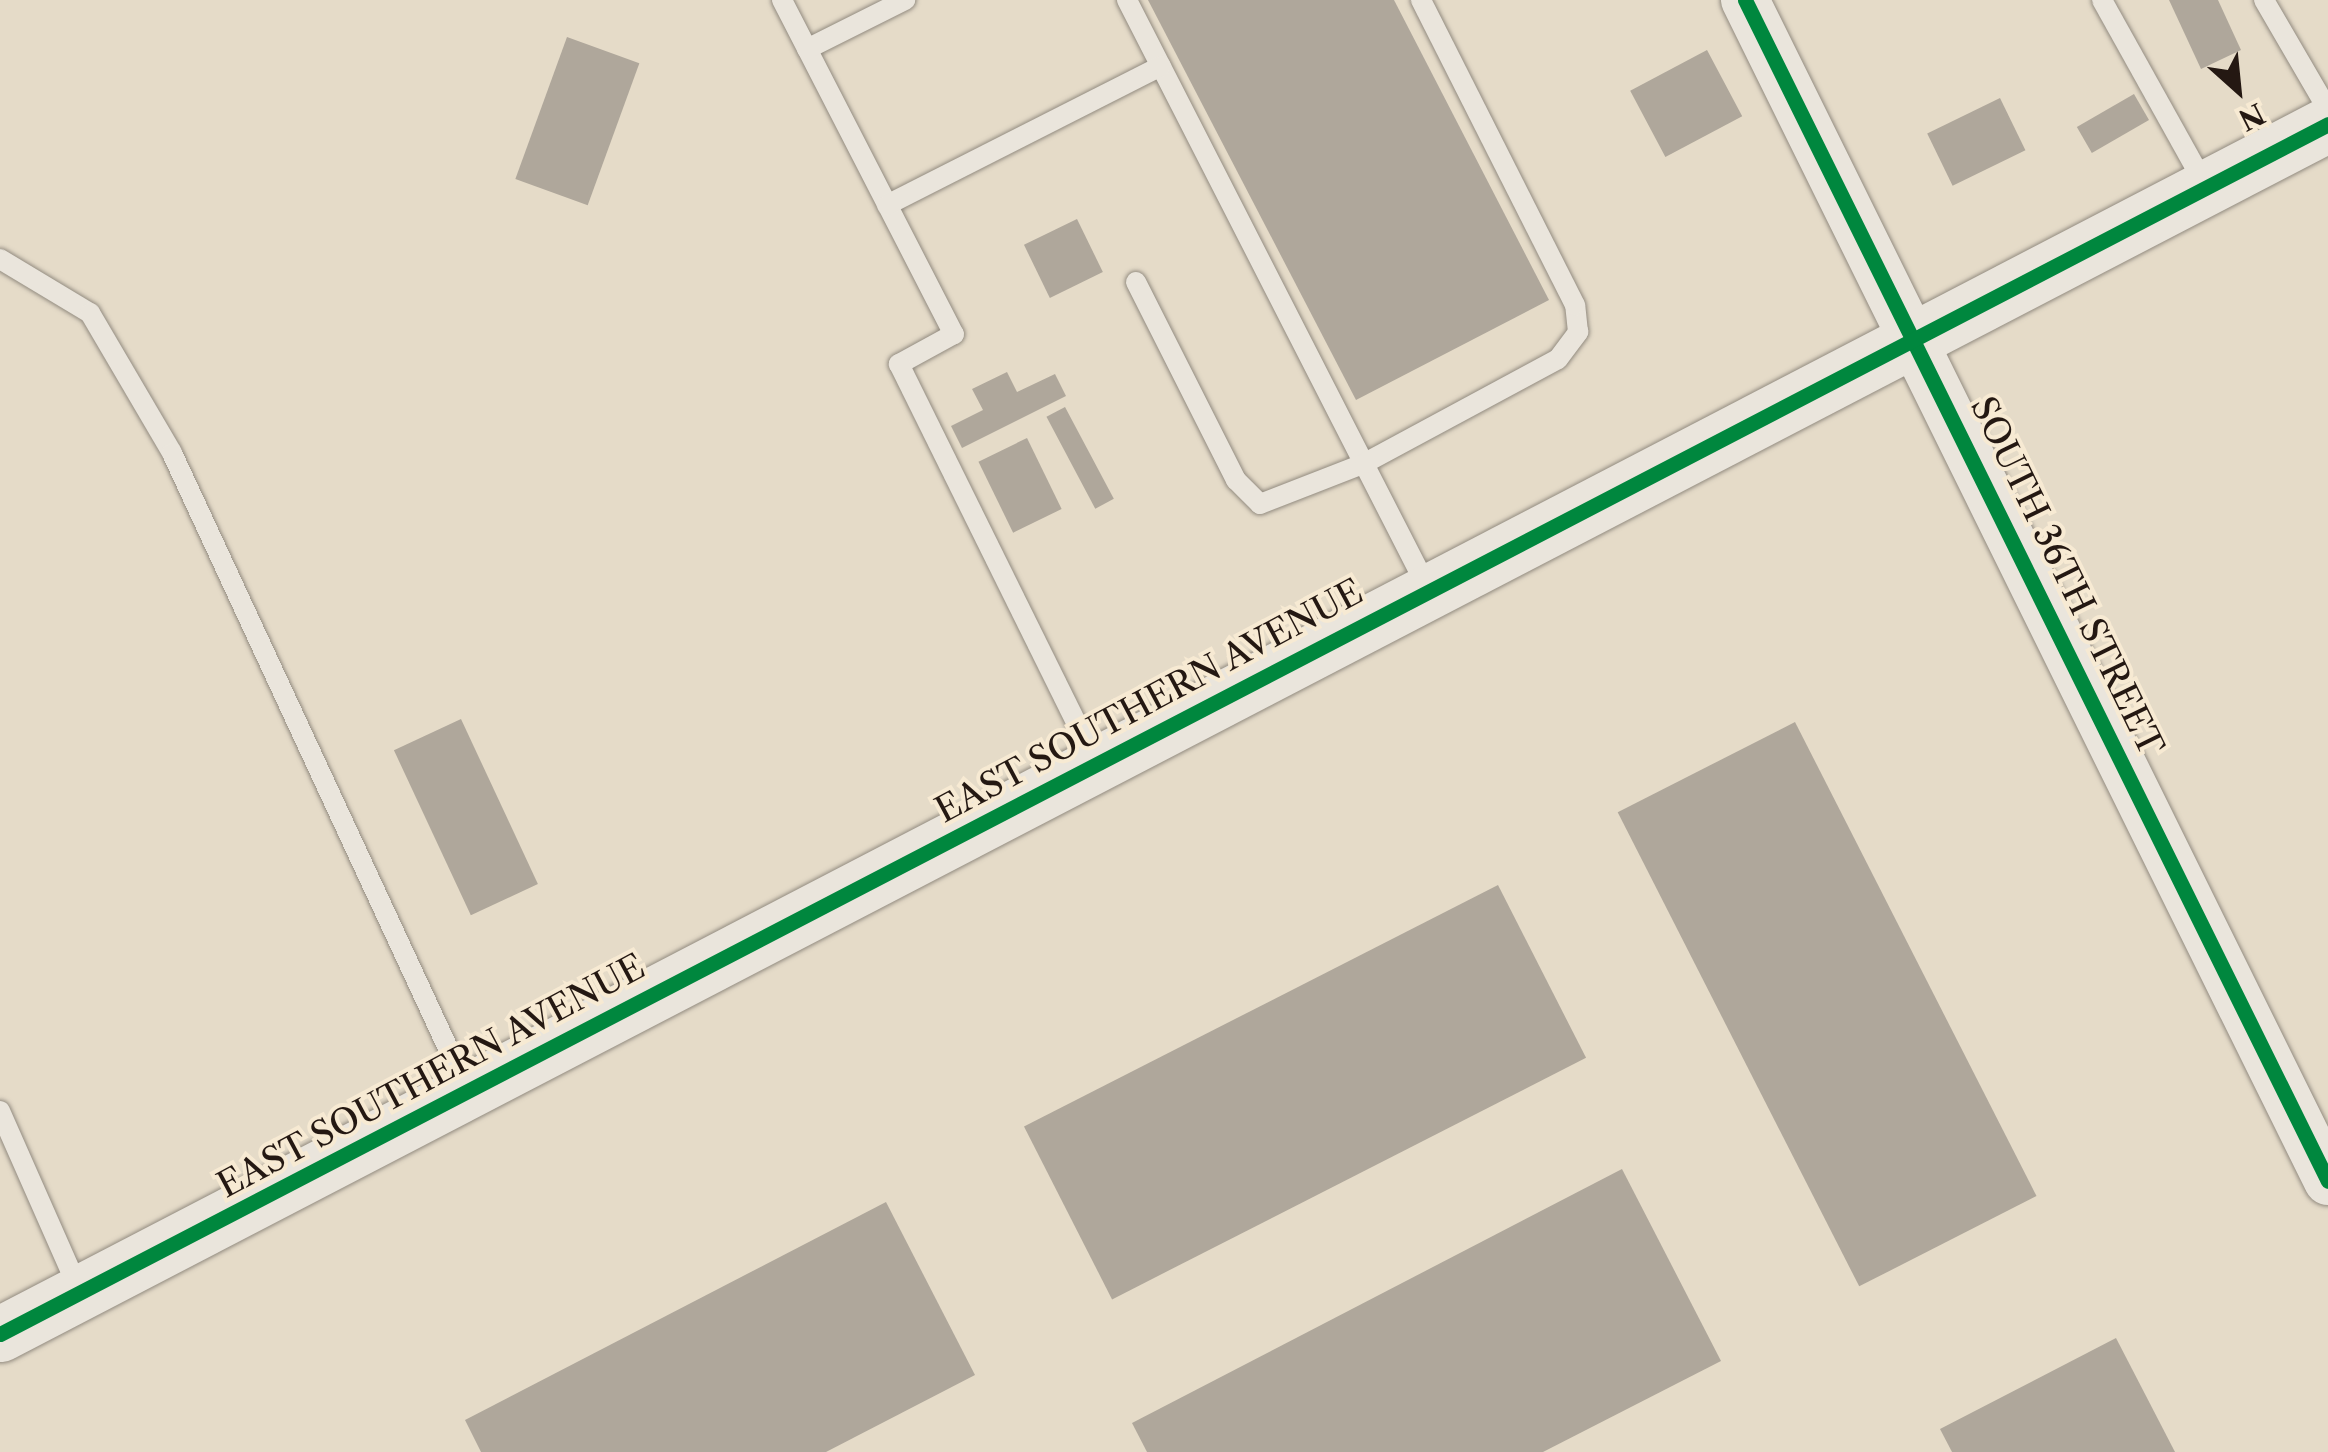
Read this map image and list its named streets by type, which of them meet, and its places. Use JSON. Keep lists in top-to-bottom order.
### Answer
{
  "streets": {
    "main road": ["EAST SOUTHERN AVENUE"],
    "street": ["SOUTH 36TH STREET"]
  },
  "crossings": [
    ["SOUTH 36TH STREET", "EAST SOUTHERN AVENUE"]
  ],
  "north": "bottom right"
}
